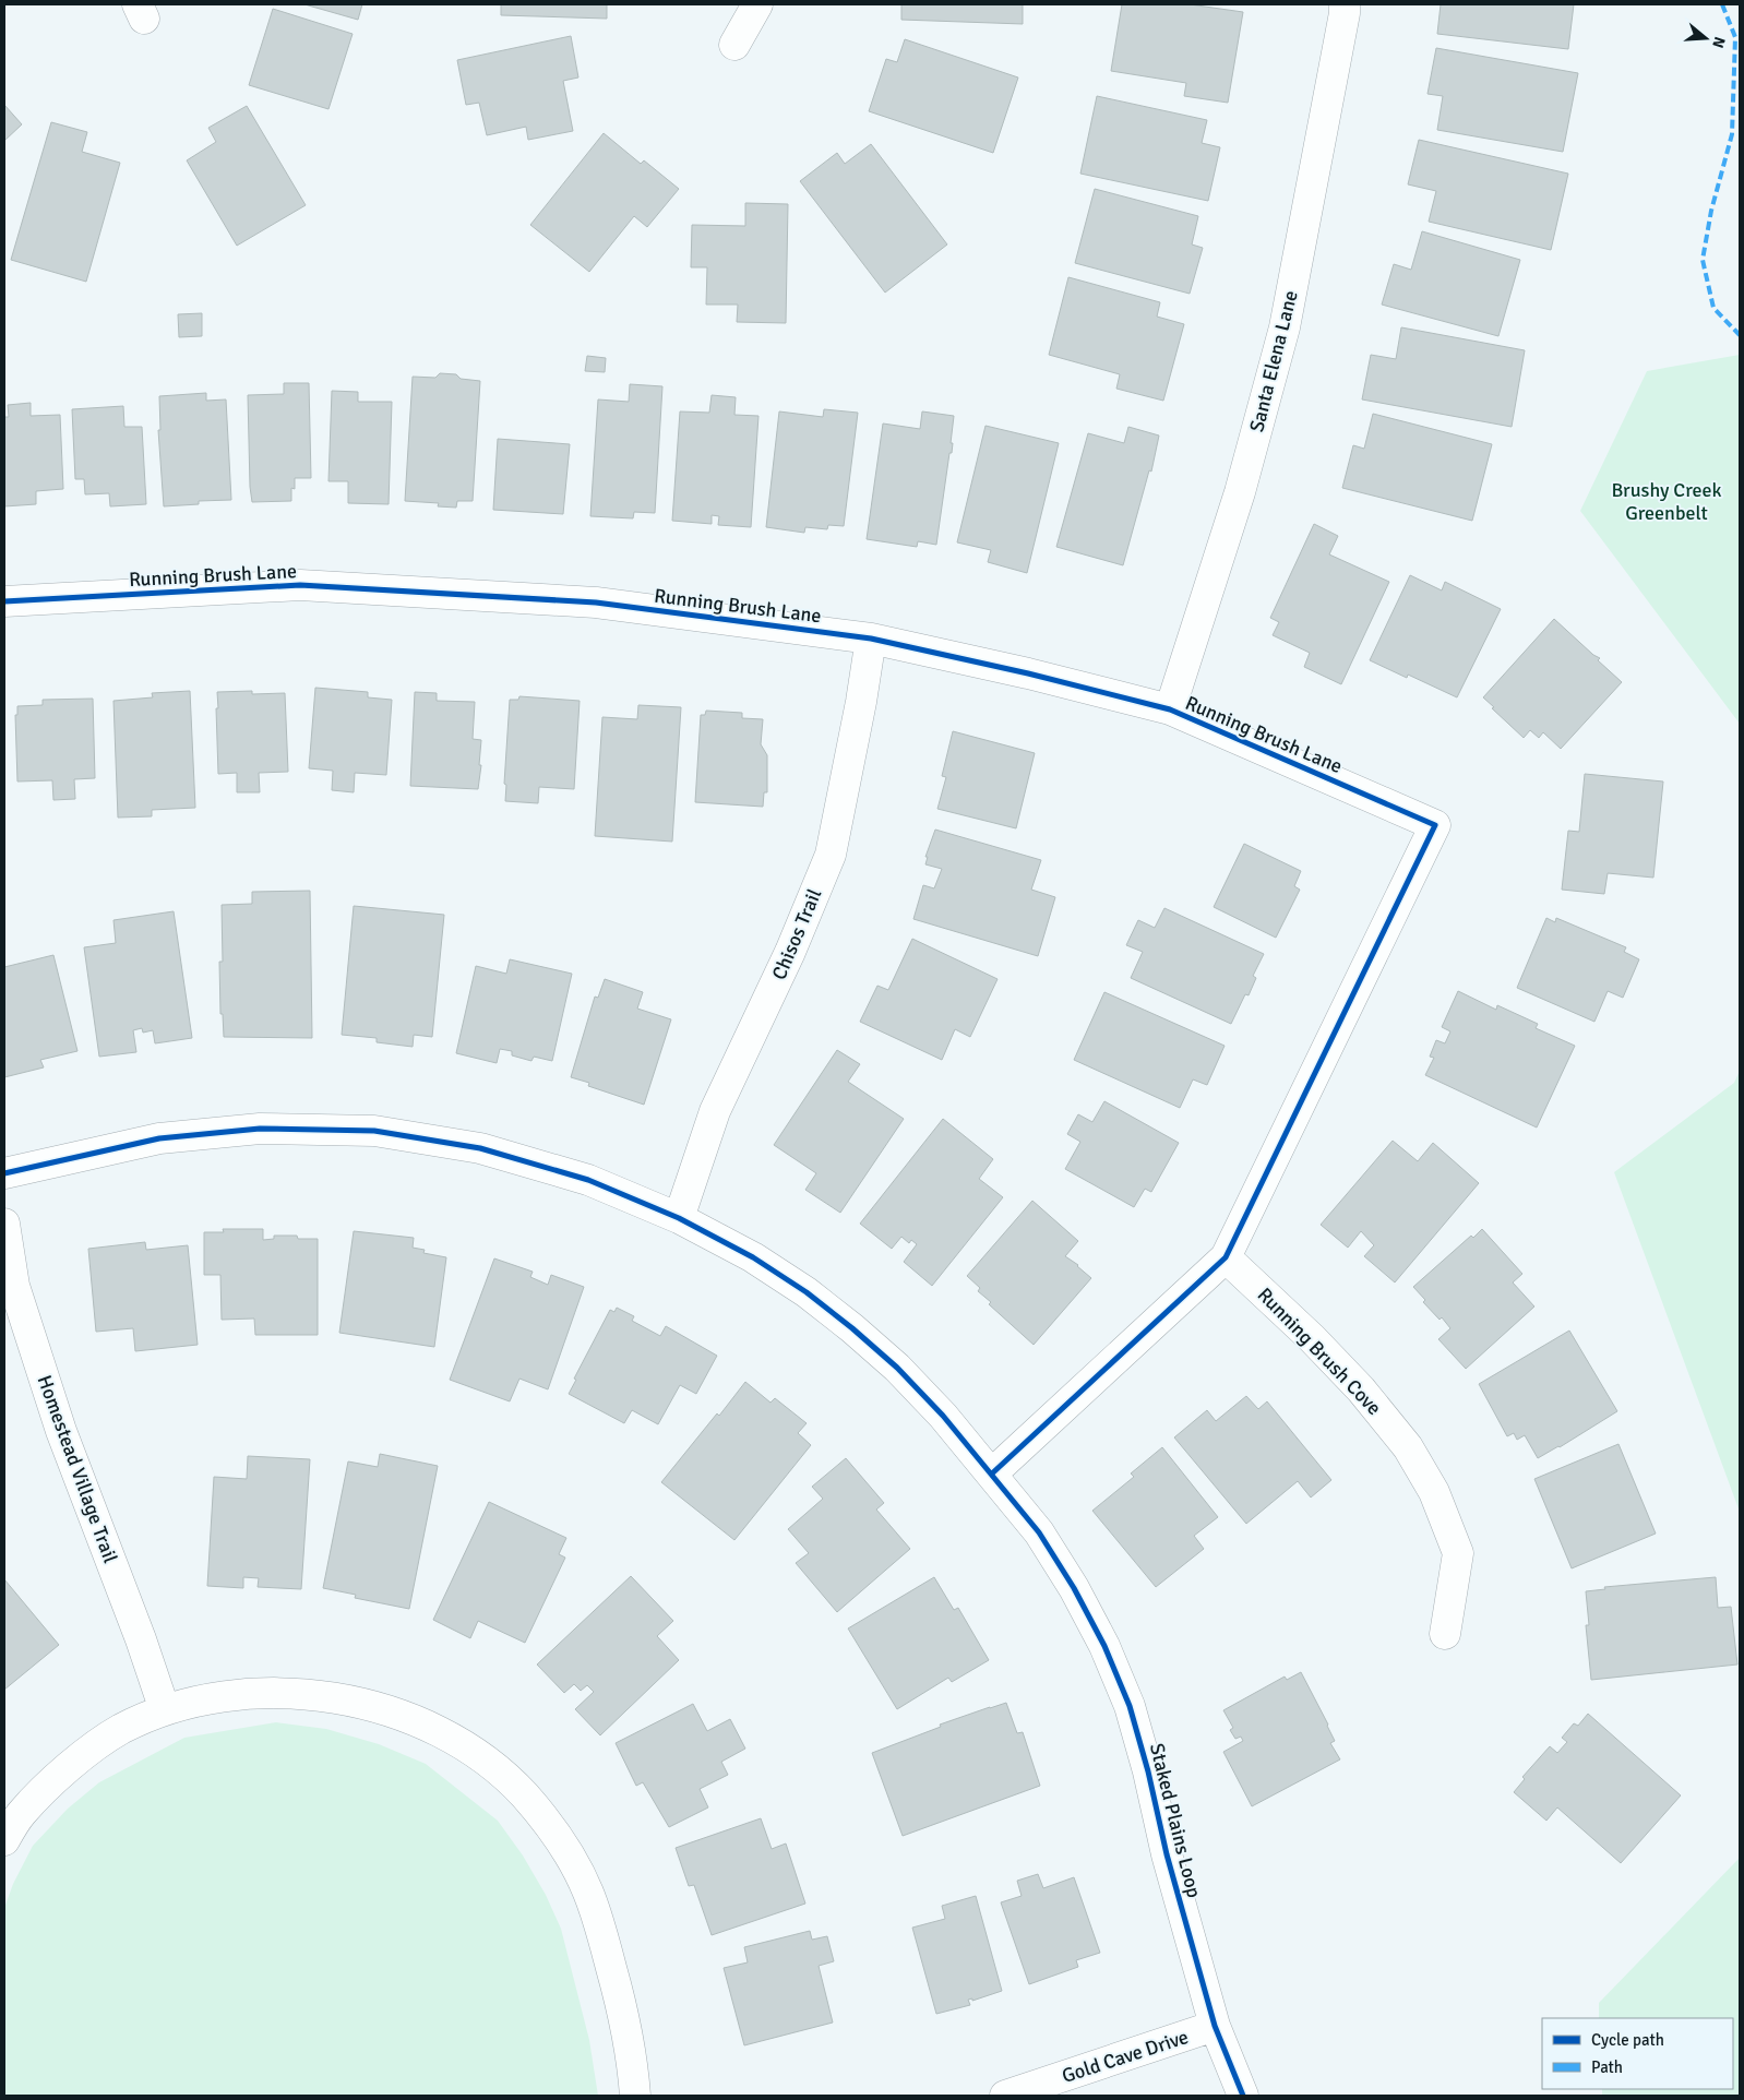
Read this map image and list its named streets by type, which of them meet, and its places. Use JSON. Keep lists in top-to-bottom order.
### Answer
{
  "streets": {
    "street": [
      "Santa Elena Lane",
      "Running Brush Lane",
      "Chisos Trail",
      "Running Brush Cove",
      "Homestead Village Trail",
      "Staked Plains Loop",
      "Gold Cave Drive"
    ]
  },
  "crossings": [
    ["Santa Elena Lane", "Running Brush Lane"],
    ["Running Brush Lane", "Chisos Trail"],
    ["Running Brush Lane", "Running Brush Cove"],
    ["Chisos Trail", "Staked Plains Loop"],
    ["Staked Plains Loop", "Gold Cave Drive"]
  ],
  "parks": ["Brushy Creek Greenbelt"],
  "legend": ["Cycle path", "Path"],
  "north": "right"
}
